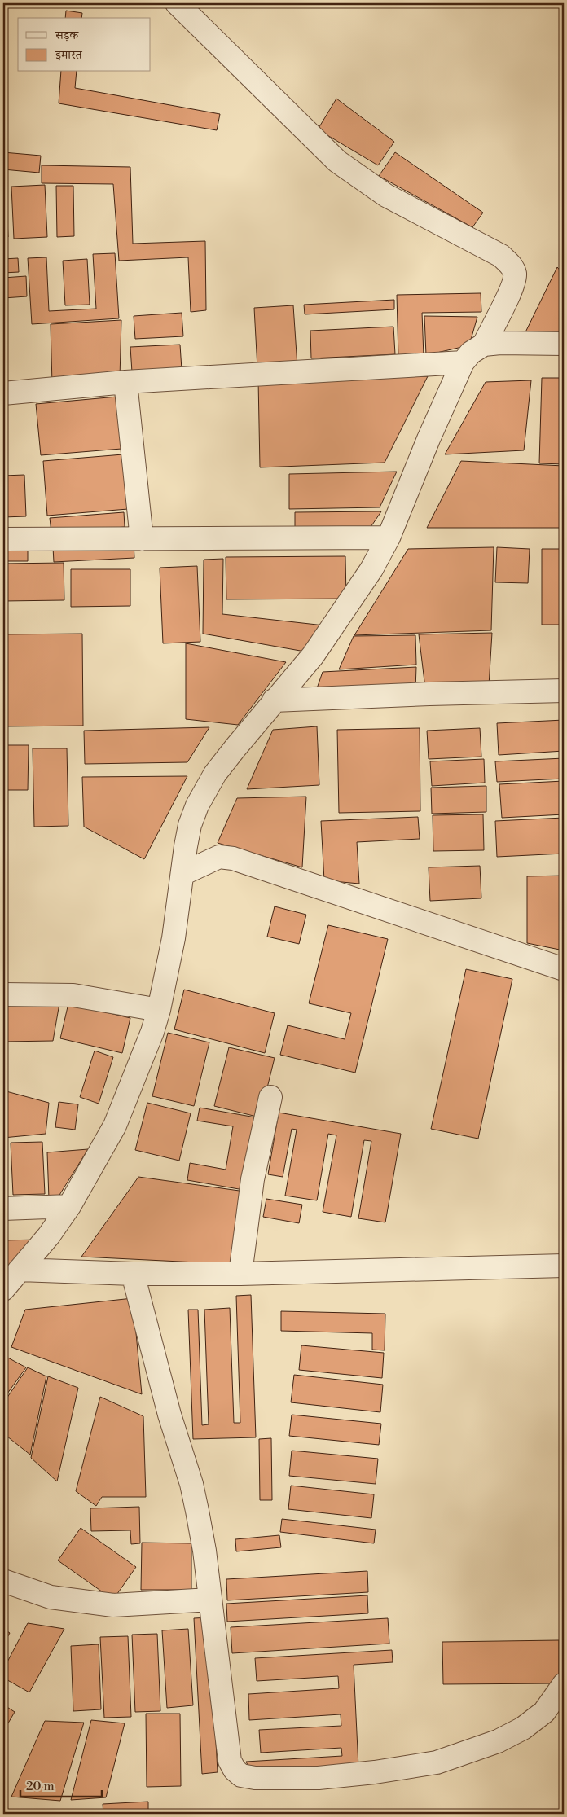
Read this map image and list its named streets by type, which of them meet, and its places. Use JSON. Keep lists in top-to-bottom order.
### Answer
{
  "legend": ["सड़क", "इमारत"],
  "scale_bar": "20 m"
}
